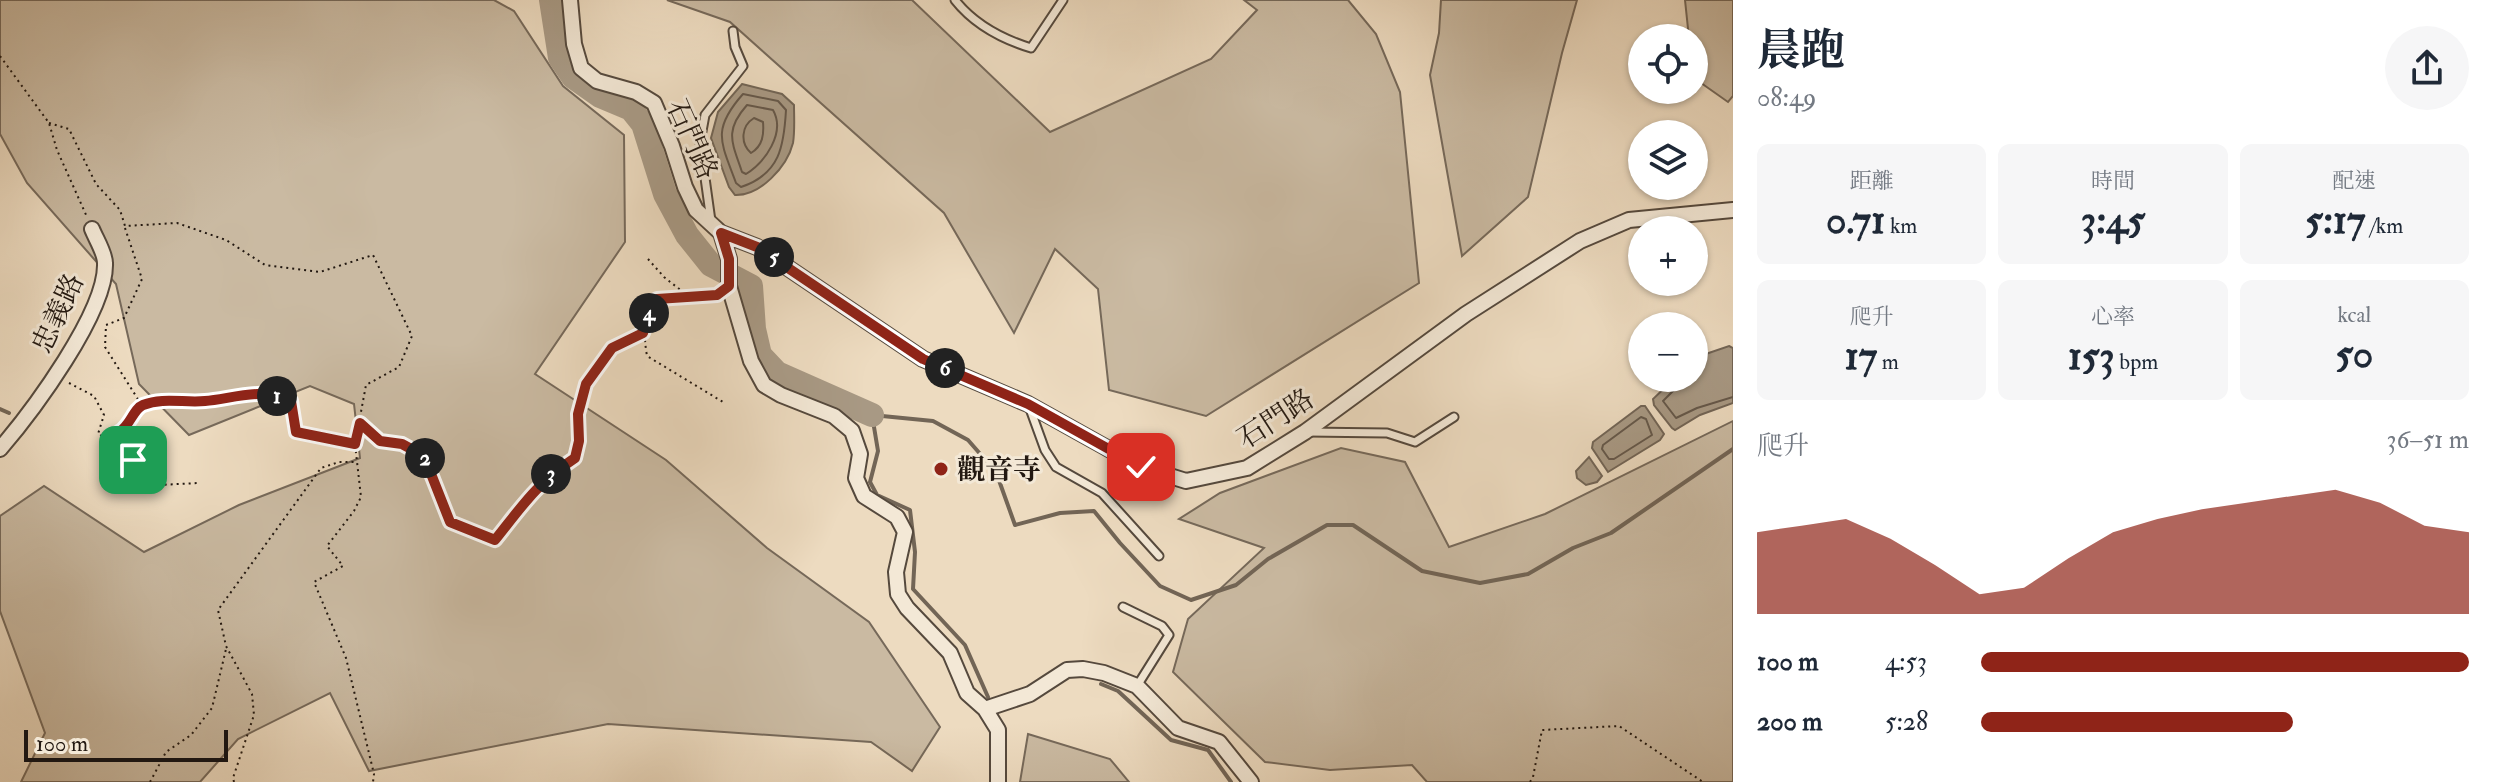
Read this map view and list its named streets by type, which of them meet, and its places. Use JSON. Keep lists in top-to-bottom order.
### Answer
{
  "streets": {
    "street": ["石門路", "忠義路"]
  },
  "places": ["觀音寺"],
  "scale_bar": "100 m",
  "page": {
    "heading": ["晨跑", "08:49"],
    "map_buttons": ["+", "−"],
    "stats": [
      ["距離", "0.71 km"],
      ["時間", "3:45"],
      ["配速", "5:17 /km"],
      ["爬升", "17 m"],
      ["心率", "153 bpm"],
      ["kcal", "50"]
    ],
    "pins": [
      "5",
      "4",
      "6",
      "1",
      "2",
      "3"
    ],
    "chart": ["爬升", "36–51 m"],
    "list": [
      {
        "name": "100 m",
        "note": "4:53"
      },
      {
        "name": "200 m",
        "note": "5:28"
      }
    ],
    "scale": "100 m"
  }
}
